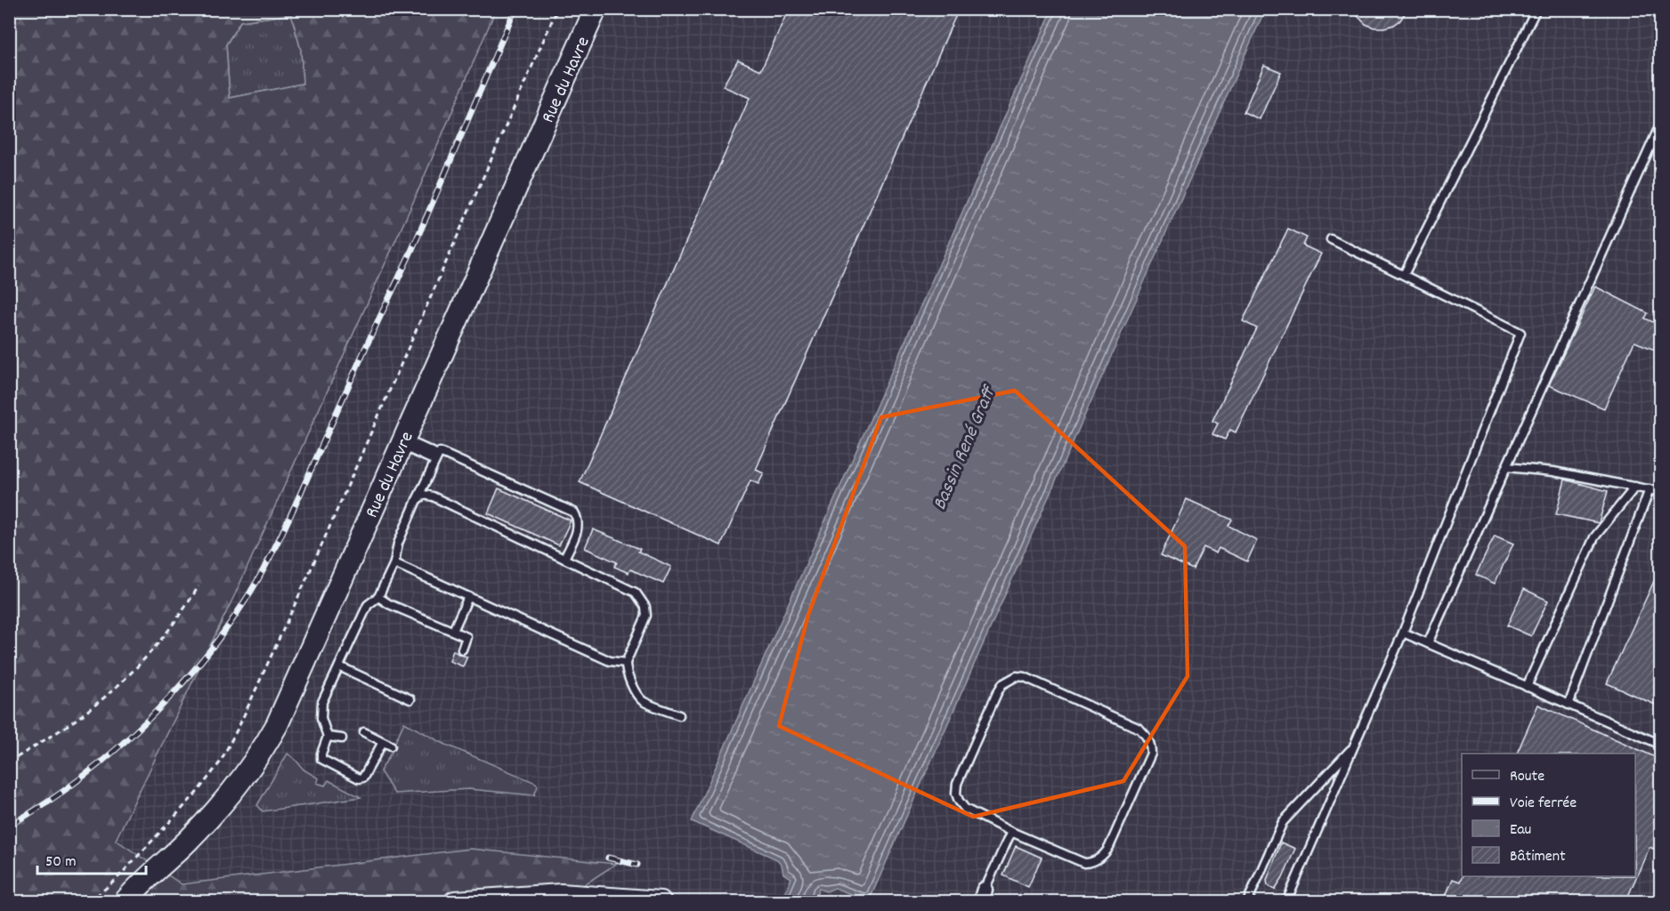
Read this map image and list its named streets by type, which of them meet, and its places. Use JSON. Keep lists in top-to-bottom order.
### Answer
{
  "streets": {
    "main road": ["Rue du Havre"]
  },
  "water": ["Bassin René Graff"],
  "legend": [
    "Route",
    "Voie ferrée",
    "Eau",
    "Bâtiment"
  ],
  "scale_bar": "50 m"
}
